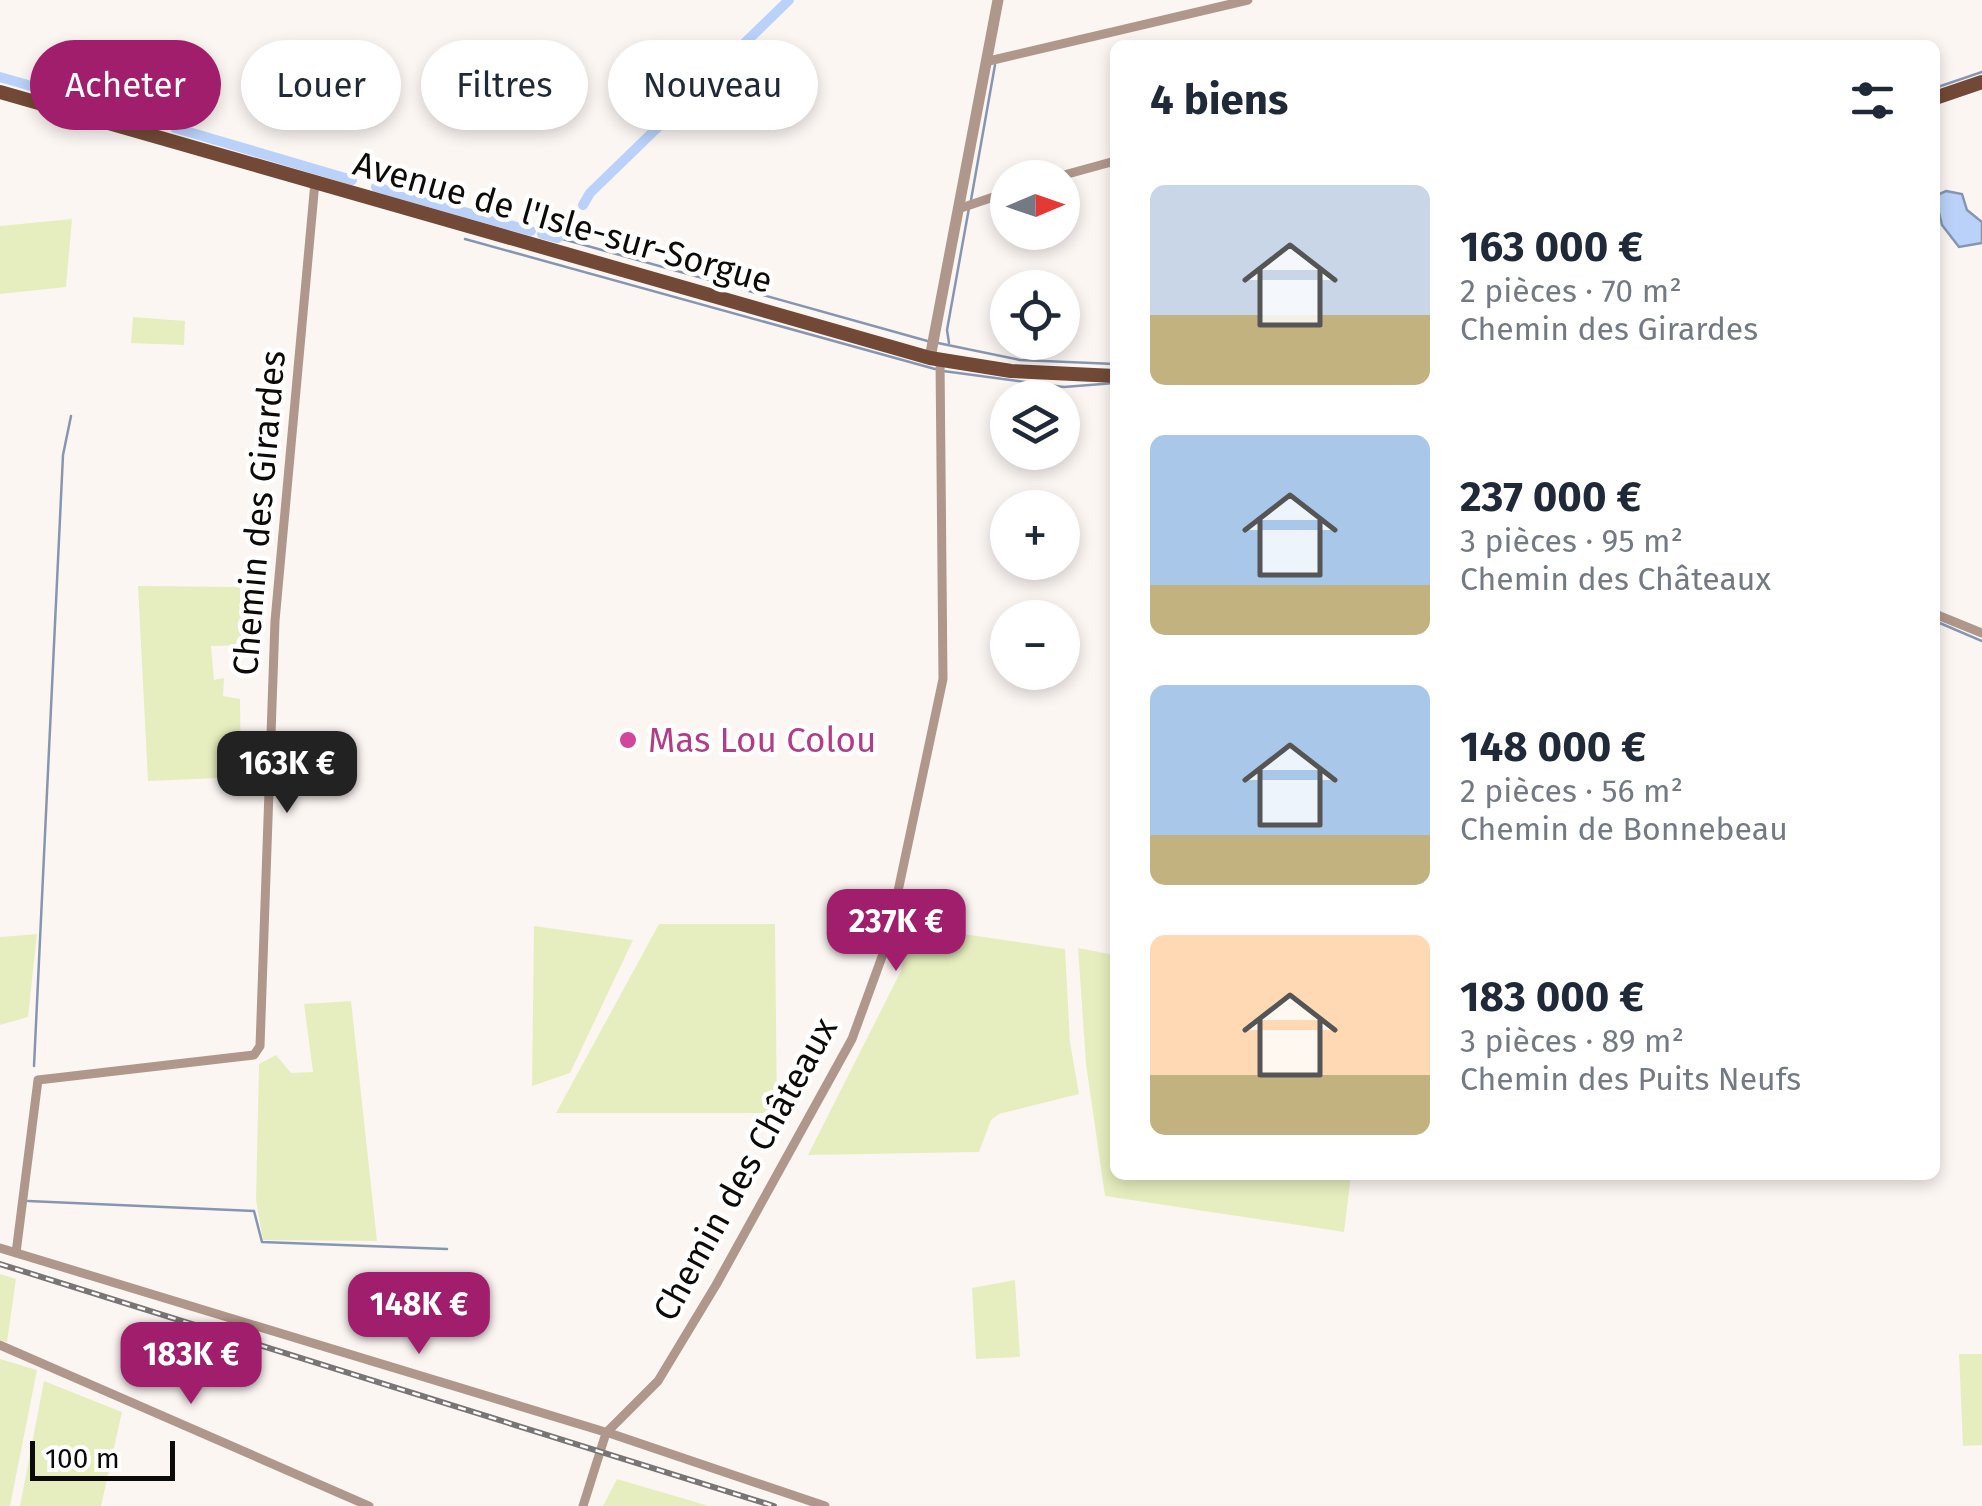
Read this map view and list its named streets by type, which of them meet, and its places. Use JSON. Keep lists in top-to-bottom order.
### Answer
{
  "streets": {
    "main road": ["Avenue de l'Isle-sur-Sorgue"],
    "street": ["Chemin des Girardes", "Chemin des Châteaux"]
  },
  "crossings": [
    ["Avenue de l'Isle-sur-Sorgue", "Chemin des Girardes"],
    ["Avenue de l'Isle-sur-Sorgue", "Chemin des Châteaux"]
  ],
  "places": ["Mas Lou Colou"],
  "scale_bar": "100 m",
  "north": "right",
  "page": {
    "chip": [
      "Acheter",
      "Louer",
      "Filtres",
      "Nouveau"
    ],
    "heading": "4 biens",
    "map_buttons": ["+", "−"],
    "list": [
      {
        "name": "163 000 €",
        "note": "2 pièces · 70 m² · Chemin des Girardes"
      },
      {
        "name": "237 000 €",
        "note": "3 pièces · 95 m² · Chemin des Châteaux"
      },
      {
        "name": "148 000 €",
        "note": "2 pièces · 56 m² · Chemin de Bonnebeau"
      },
      {
        "name": "183 000 €",
        "note": "3 pièces · 89 m² · Chemin des Puits Neufs"
      }
    ],
    "price": [
      "163K €",
      "237K €",
      "148K €",
      "183K €"
    ],
    "scale": "100 m"
  }
}
